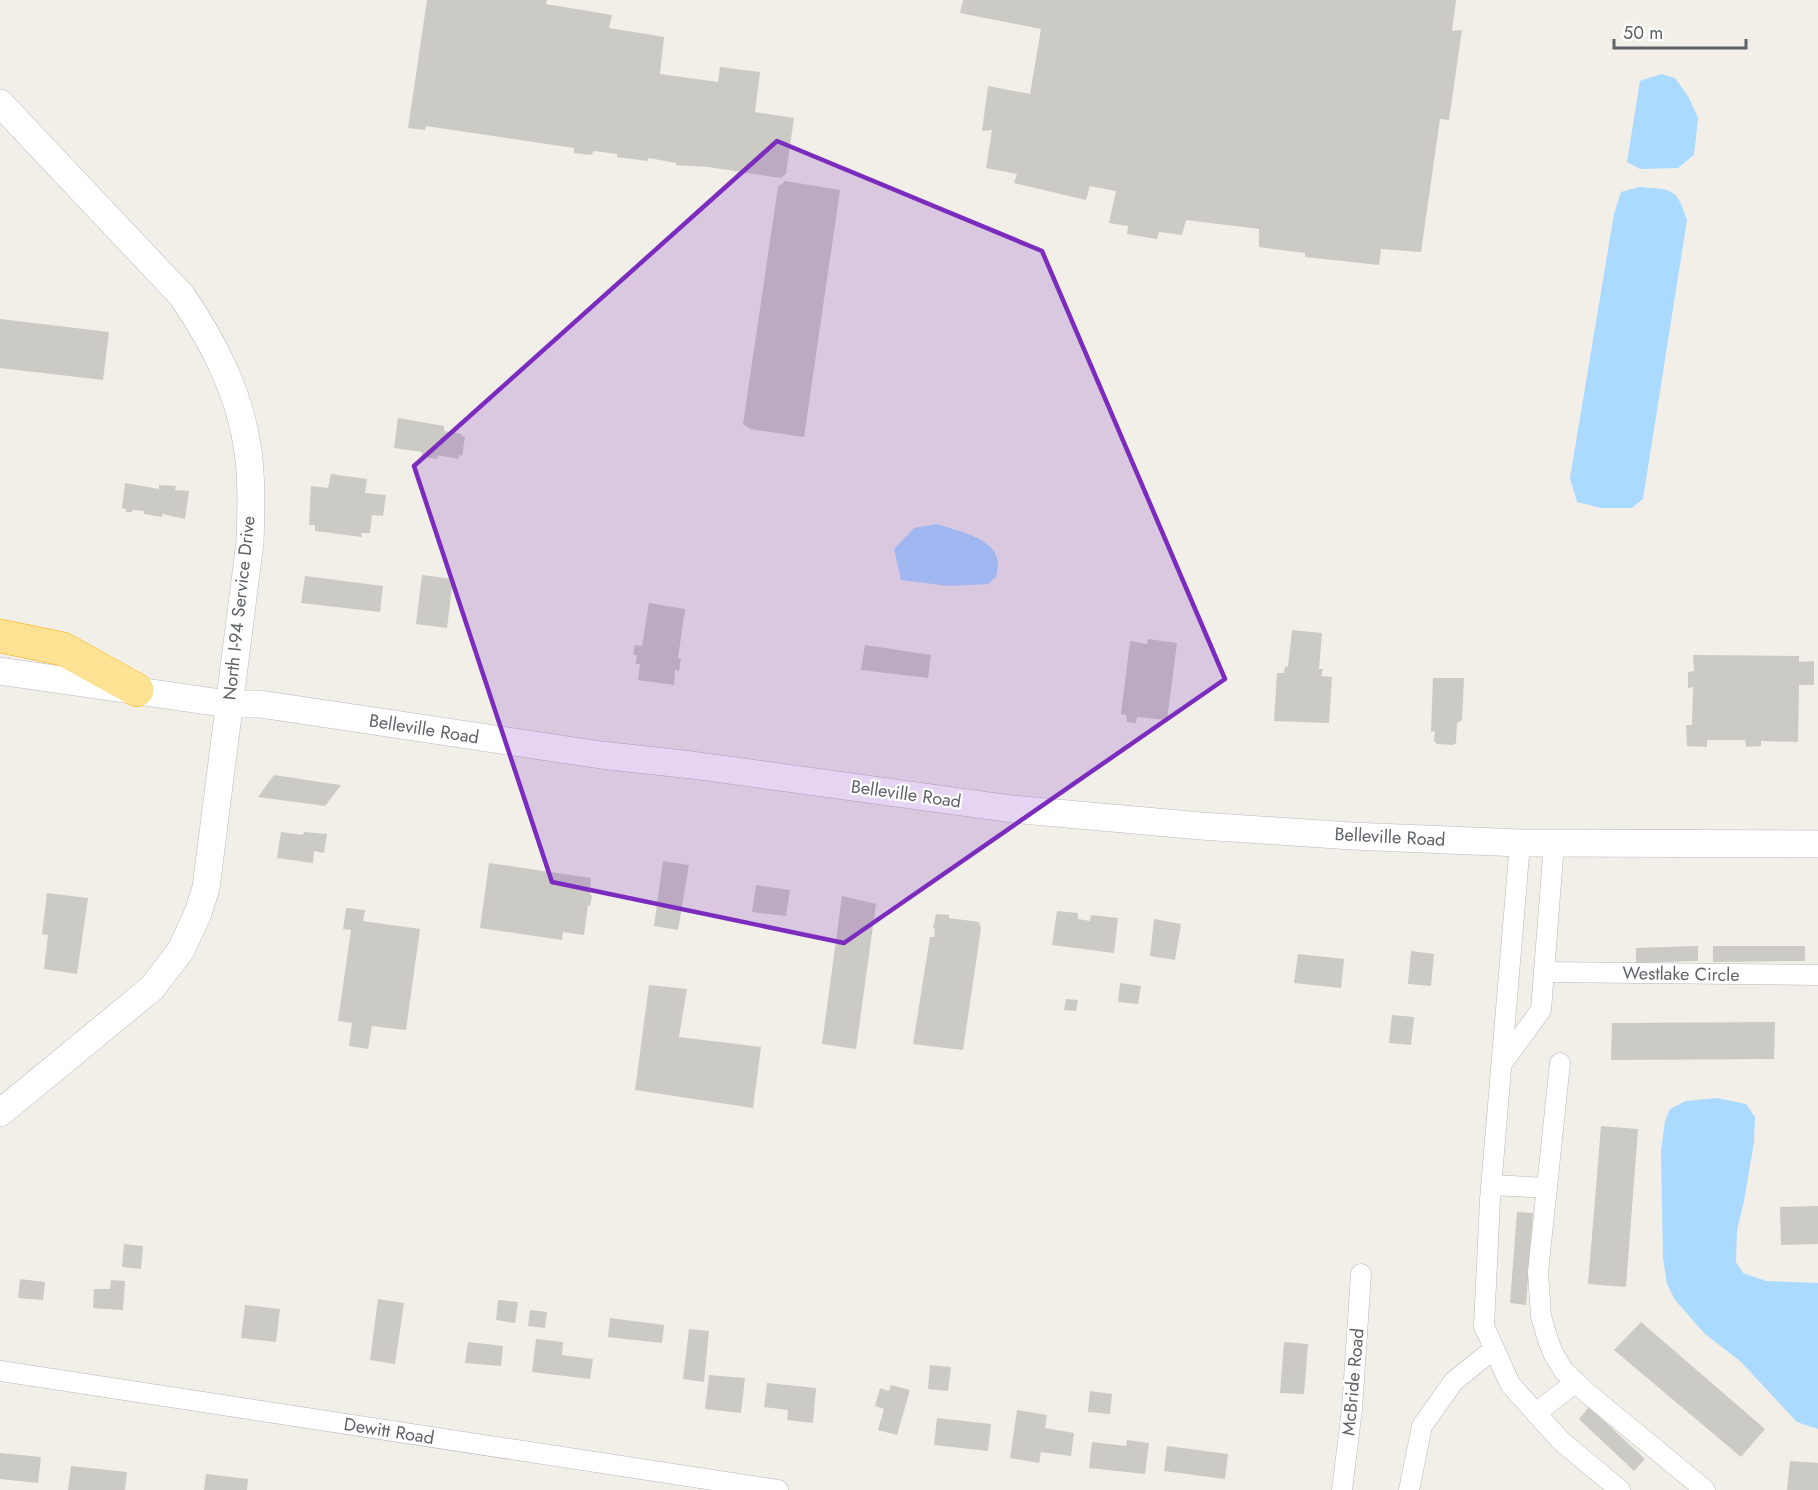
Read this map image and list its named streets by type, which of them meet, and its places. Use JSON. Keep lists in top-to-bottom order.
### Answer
{
  "streets": {
    "main road": ["North I-94 Service Drive", "Belleville Road"],
    "street": ["Westlake Circle", "McBride Road", "Dewitt Road"]
  },
  "crossings": [
    ["North I-94 Service Drive", "Belleville Road"]
  ],
  "scale_bar": "50 m"
}
